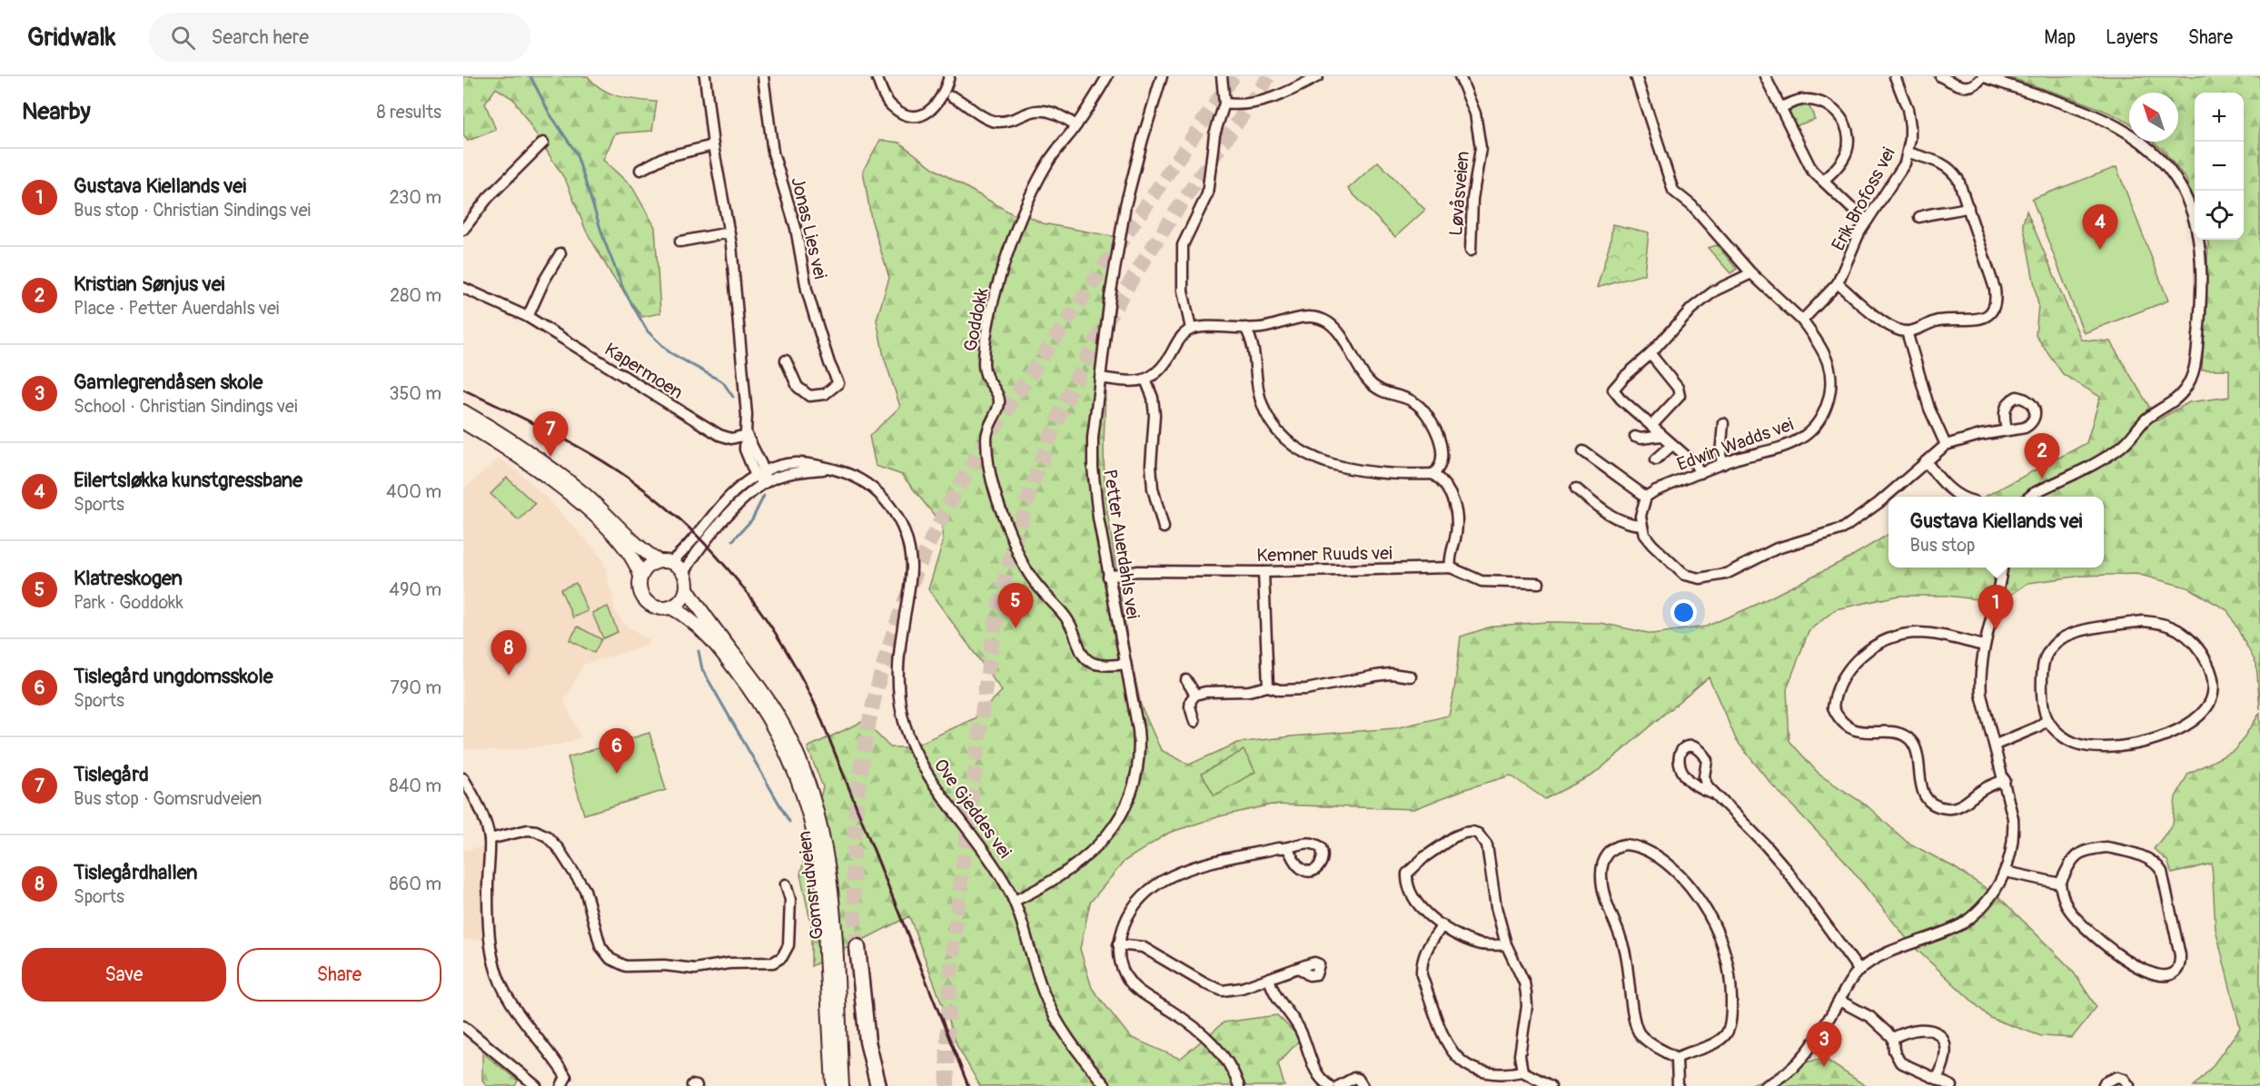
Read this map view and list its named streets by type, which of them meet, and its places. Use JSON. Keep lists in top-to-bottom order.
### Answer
{
  "streets": {
    "main road": ["Gomsrudveien"],
    "street": [
      "Løvåsveien",
      "Erik Brofoss vei",
      "Jonas Lies vei",
      "Goddokk",
      "Kapermoen",
      "Edwin Wadds vei",
      "Petter Auerdahls vei",
      "Kemner Ruuds vei",
      "Ove Gjeddes vei"
    ]
  },
  "crossings": [
    ["Erik Brofoss vei", "Edwin Wadds vei"],
    ["Goddokk", "Petter Auerdahls vei"],
    ["Petter Auerdahls vei", "Kemner Ruuds vei"],
    ["Petter Auerdahls vei", "Ove Gjeddes vei"],
    ["Ove Gjeddes vei", "Gomsrudveien"]
  ],
  "north": "top left",
  "page": {
    "header": "Gridwalk",
    "search": "Search here",
    "nav": ["Map", "Layers", "Share"],
    "heading": ["Nearby", "8 results"],
    "map_buttons": ["+", "−"],
    "list": [
      {
        "mark": "1",
        "name": "Gustava Kiellands vei",
        "note": "Bus stop · Christian Sindings vei",
        "value": "230 m"
      },
      {
        "mark": "2",
        "name": "Kristian Sønjus vei",
        "note": "Place · Petter Auerdahls vei",
        "value": "280 m"
      },
      {
        "mark": "3",
        "name": "Gamlegrendåsen skole",
        "note": "School · Christian Sindings vei",
        "value": "350 m"
      },
      {
        "mark": "4",
        "name": "Eilertsløkka kunstgressbane",
        "note": "Sports",
        "value": "400 m"
      },
      {
        "mark": "5",
        "name": "Klatreskogen",
        "note": "Park · Goddokk",
        "value": "490 m"
      },
      {
        "mark": "6",
        "name": "Tislegård ungdomsskole",
        "note": "Sports",
        "value": "790 m"
      },
      {
        "mark": "7",
        "name": "Tislegård",
        "note": "Bus stop · Gomsrudveien",
        "value": "840 m"
      },
      {
        "mark": "8",
        "name": "Tislegårdhallen",
        "note": "Sports",
        "value": "860 m"
      }
    ],
    "pins": [
      "4",
      "7",
      "2",
      "5",
      "1",
      "8",
      "6",
      "3"
    ],
    "popup": ["Gustava Kiellands vei", "Bus stop"],
    "buttons": ["Save", "Share"]
  }
}
